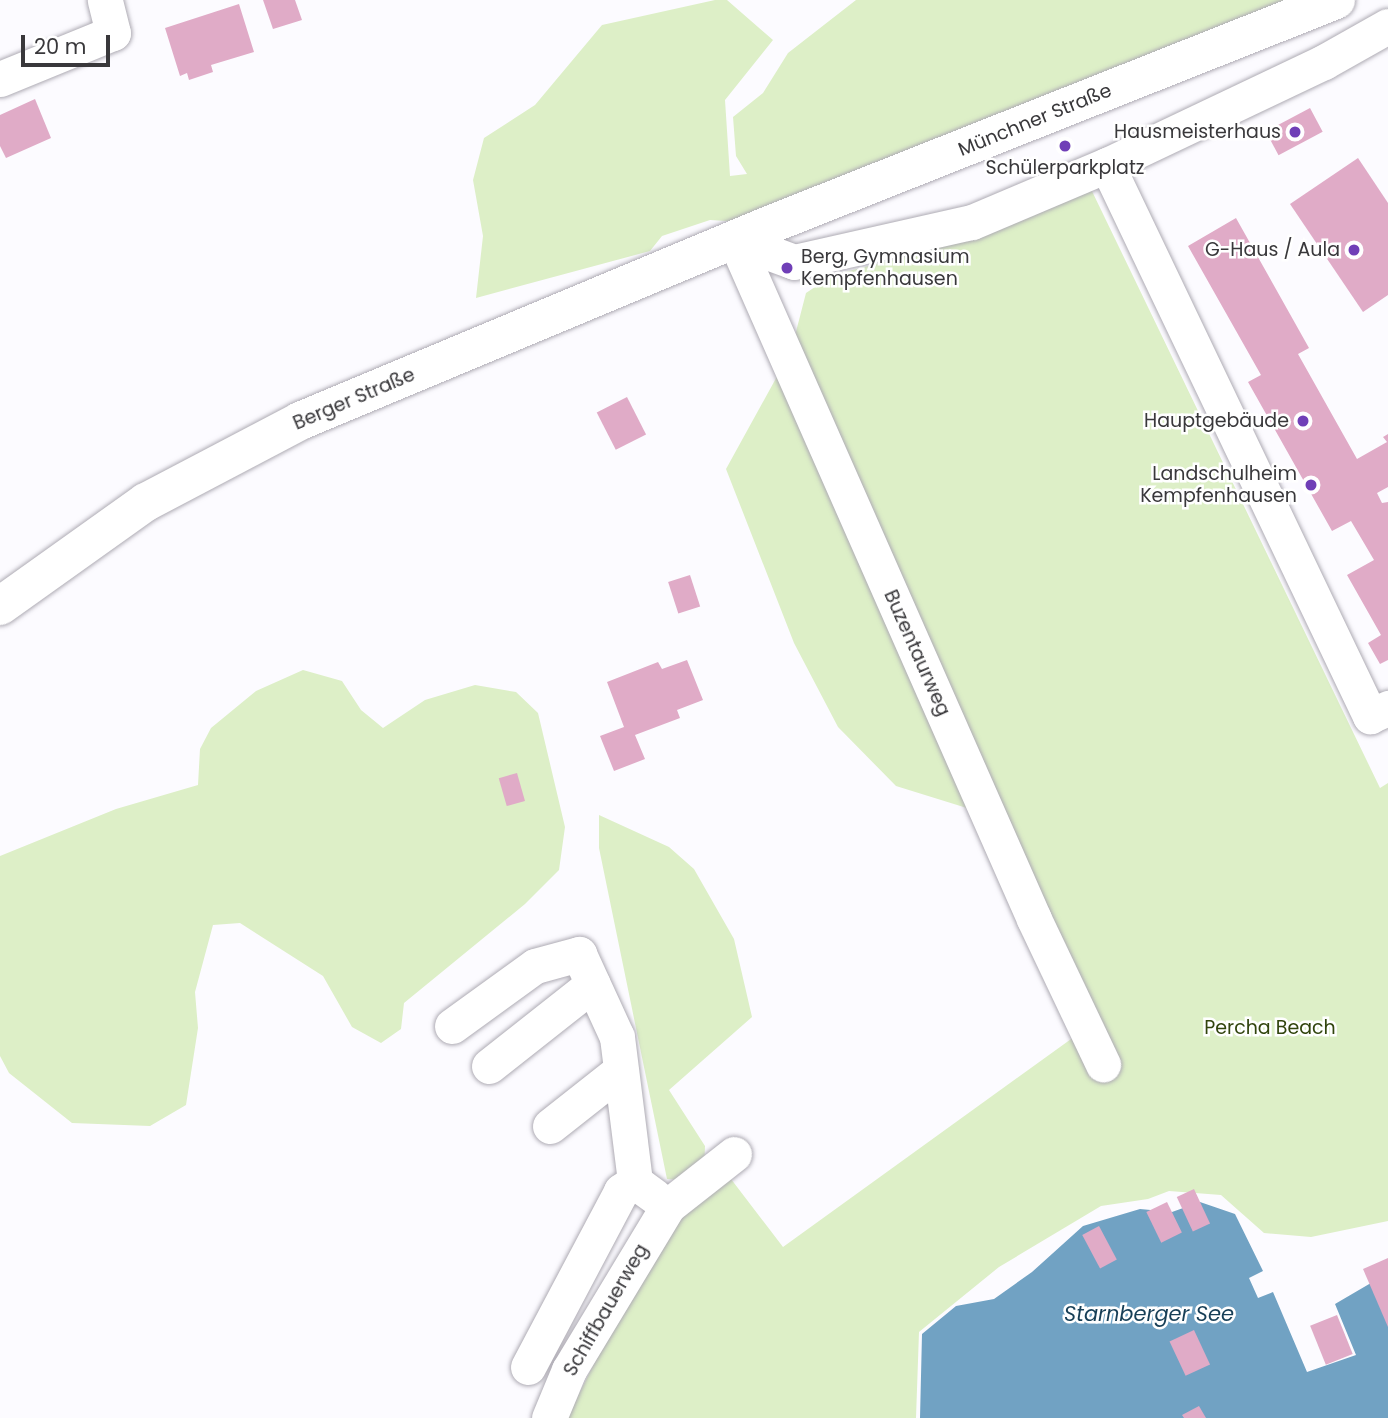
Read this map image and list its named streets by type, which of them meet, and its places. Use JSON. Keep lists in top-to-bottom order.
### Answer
{
  "streets": {
    "main road": ["Münchner Straße", "Berger Straße"],
    "street": ["Buzentaurweg", "Schiffbauerweg"]
  },
  "crossings": [
    ["Münchner Straße", "Berger Straße"],
    ["Münchner Straße", "Buzentaurweg"],
    ["Berger Straße", "Buzentaurweg"]
  ],
  "water": ["Starnberger See"],
  "parks": ["Percha Beach"],
  "places": [
    "Hausmeisterhaus",
    "Schülerparkplatz",
    "G-Haus / Aula",
    "Berg, Gymnasium Kempfenhausen",
    "Hauptgebäude",
    "Landschulheim Kempfenhausen"
  ],
  "scale_bar": "20 m"
}
